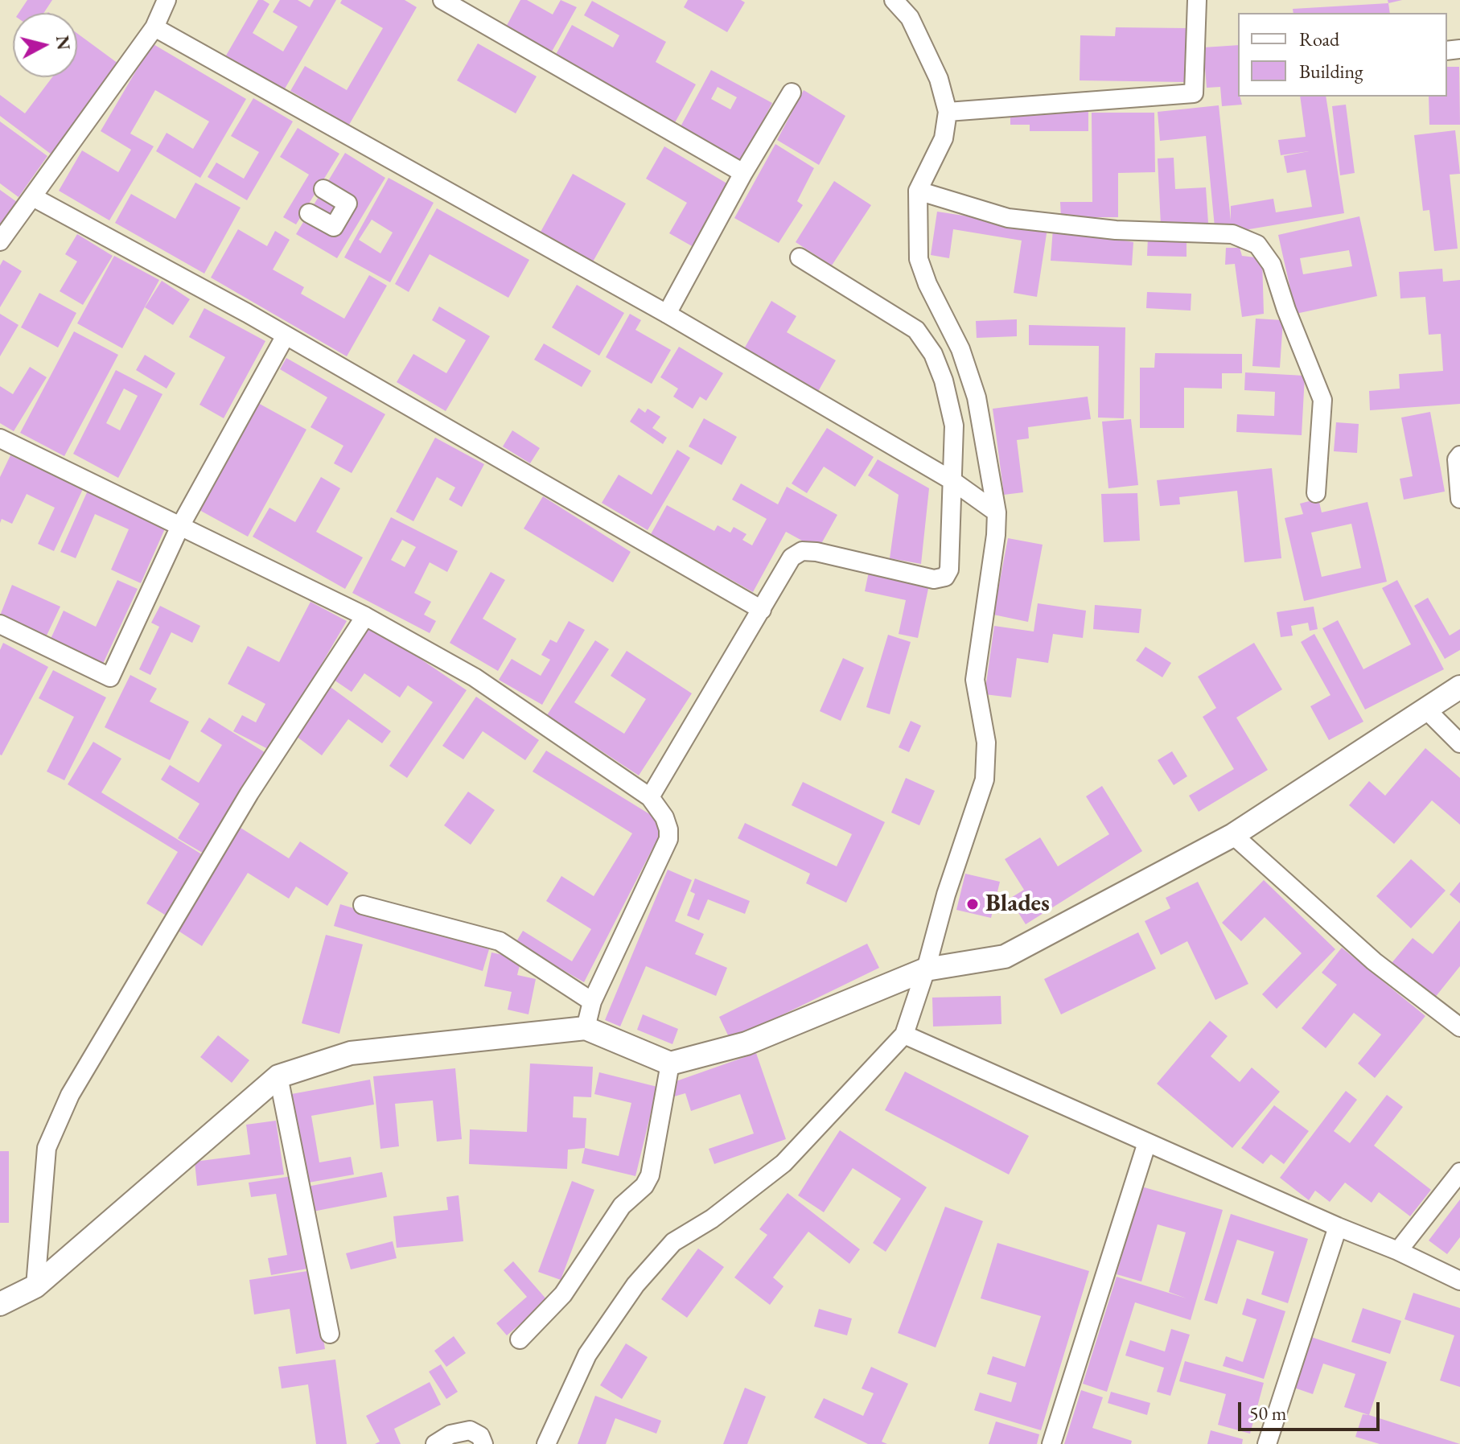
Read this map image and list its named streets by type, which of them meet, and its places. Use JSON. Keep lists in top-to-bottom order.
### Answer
{
  "places": ["Blades"],
  "legend": ["Road", "Building"],
  "scale_bar": "50 m",
  "north": "right"
}
